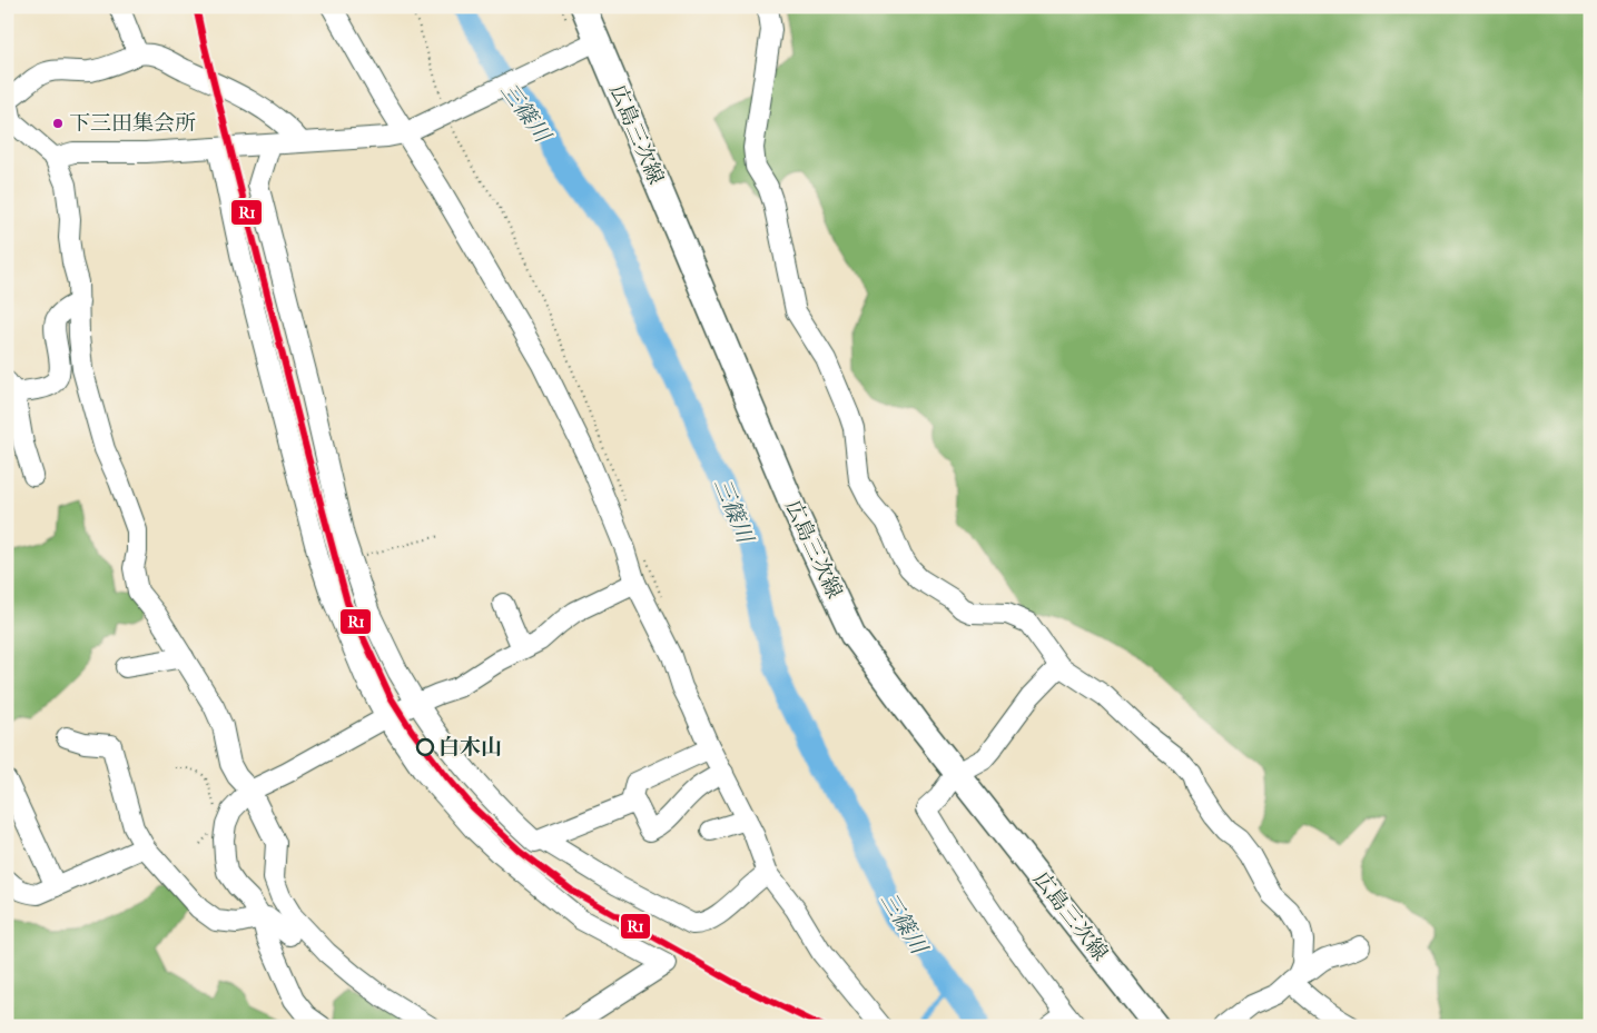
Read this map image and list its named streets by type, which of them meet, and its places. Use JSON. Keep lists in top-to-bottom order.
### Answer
{
  "streets": {
    "main road": ["広島三次線"]
  },
  "water": ["三篠川"],
  "places": ["下三田集会所", "白木山"],
  "lines": ["transit line R1"]
}
